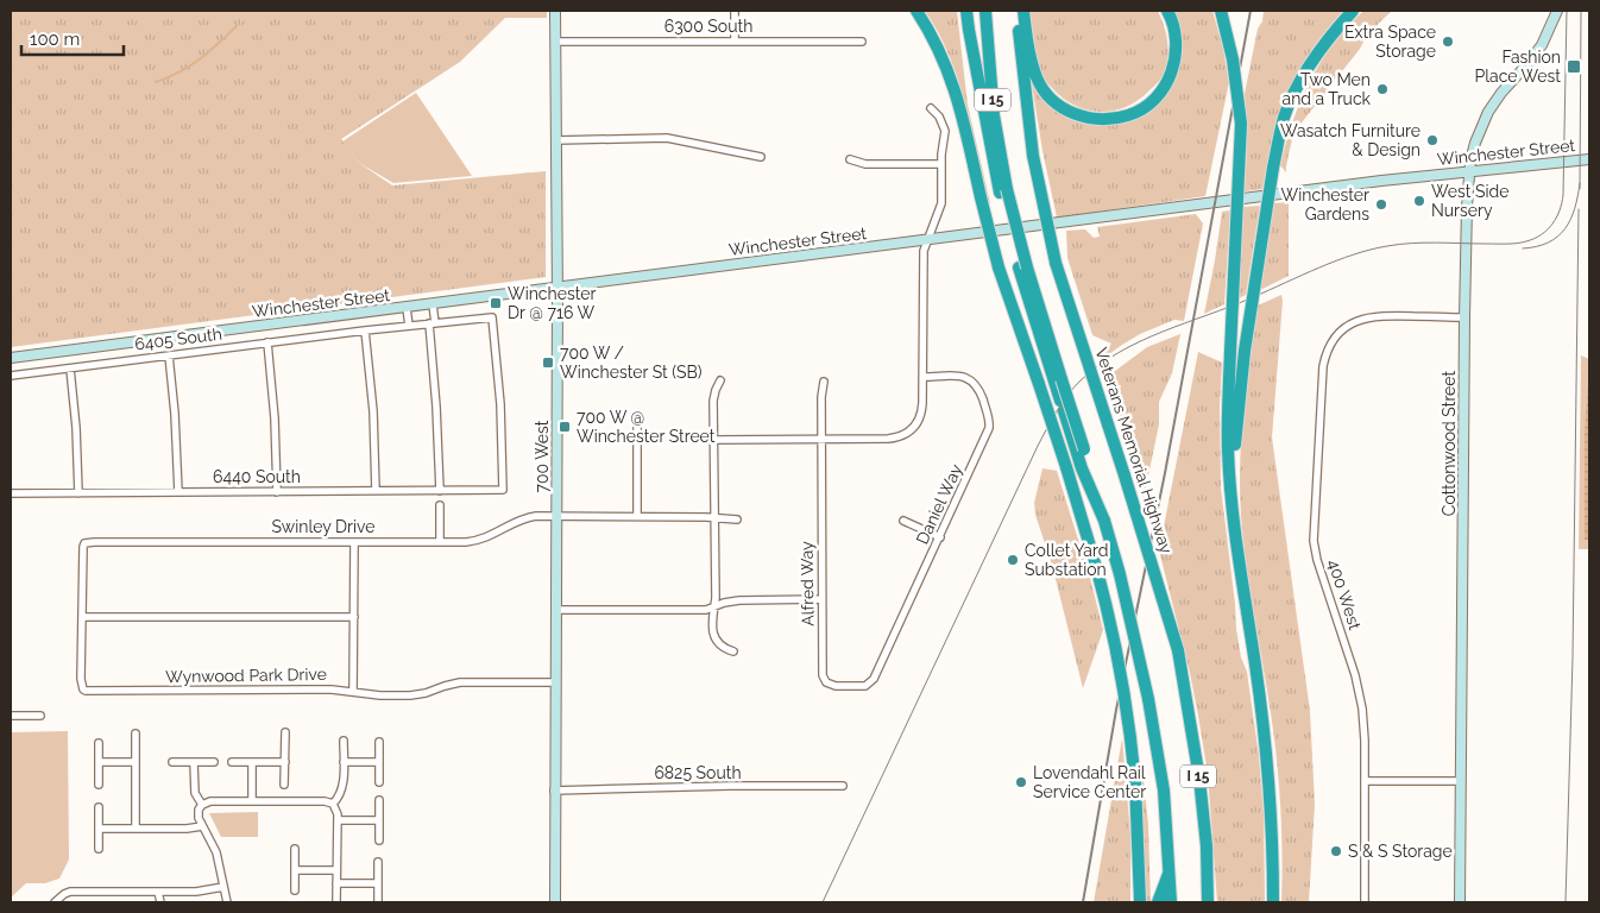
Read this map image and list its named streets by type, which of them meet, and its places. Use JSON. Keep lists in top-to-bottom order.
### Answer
{
  "streets": {
    "highway": ["I 15", "Veterans Memorial Highway"],
    "main road": ["Winchester Street", "Cottonwood Street", "700 West"],
    "street": [
      "6300 South",
      "6405 South",
      "6440 South",
      "Daniel Way",
      "Swinley Drive",
      "Alfred Way",
      "400 West",
      "Wynwood Park Drive",
      "6825 South"
    ]
  },
  "crossings": [
    ["6300 South", "700 West"],
    ["Winchester Street", "Cottonwood Street"],
    ["Winchester Street", "700 West"],
    ["6405 South", "6440 South"],
    ["Cottonwood Street", "400 West"],
    ["700 West", "Swinley Drive"],
    ["700 West", "Wynwood Park Drive"],
    ["700 West", "6825 South"],
    ["Daniel Way", "Alfred Way"],
    ["Swinley Drive", "Wynwood Park Drive"]
  ],
  "places": {
    "other": [
      "Extra Space Storage",
      "Two Men and a Truck",
      "Wasatch Furniture & Design",
      "West Side Nursery",
      "Winchester Gardens",
      "Collet Yard Substation",
      "Lovendahl Rail Service Center",
      "S & S Storage"
    ],
    "transit": [
      "Fashion Place West",
      "Winchester Dr @ 716 W",
      "700 W / Winchester St (SB)",
      "700 W @ Winchester Street"
    ]
  },
  "scale_bar": "100 m"
}
